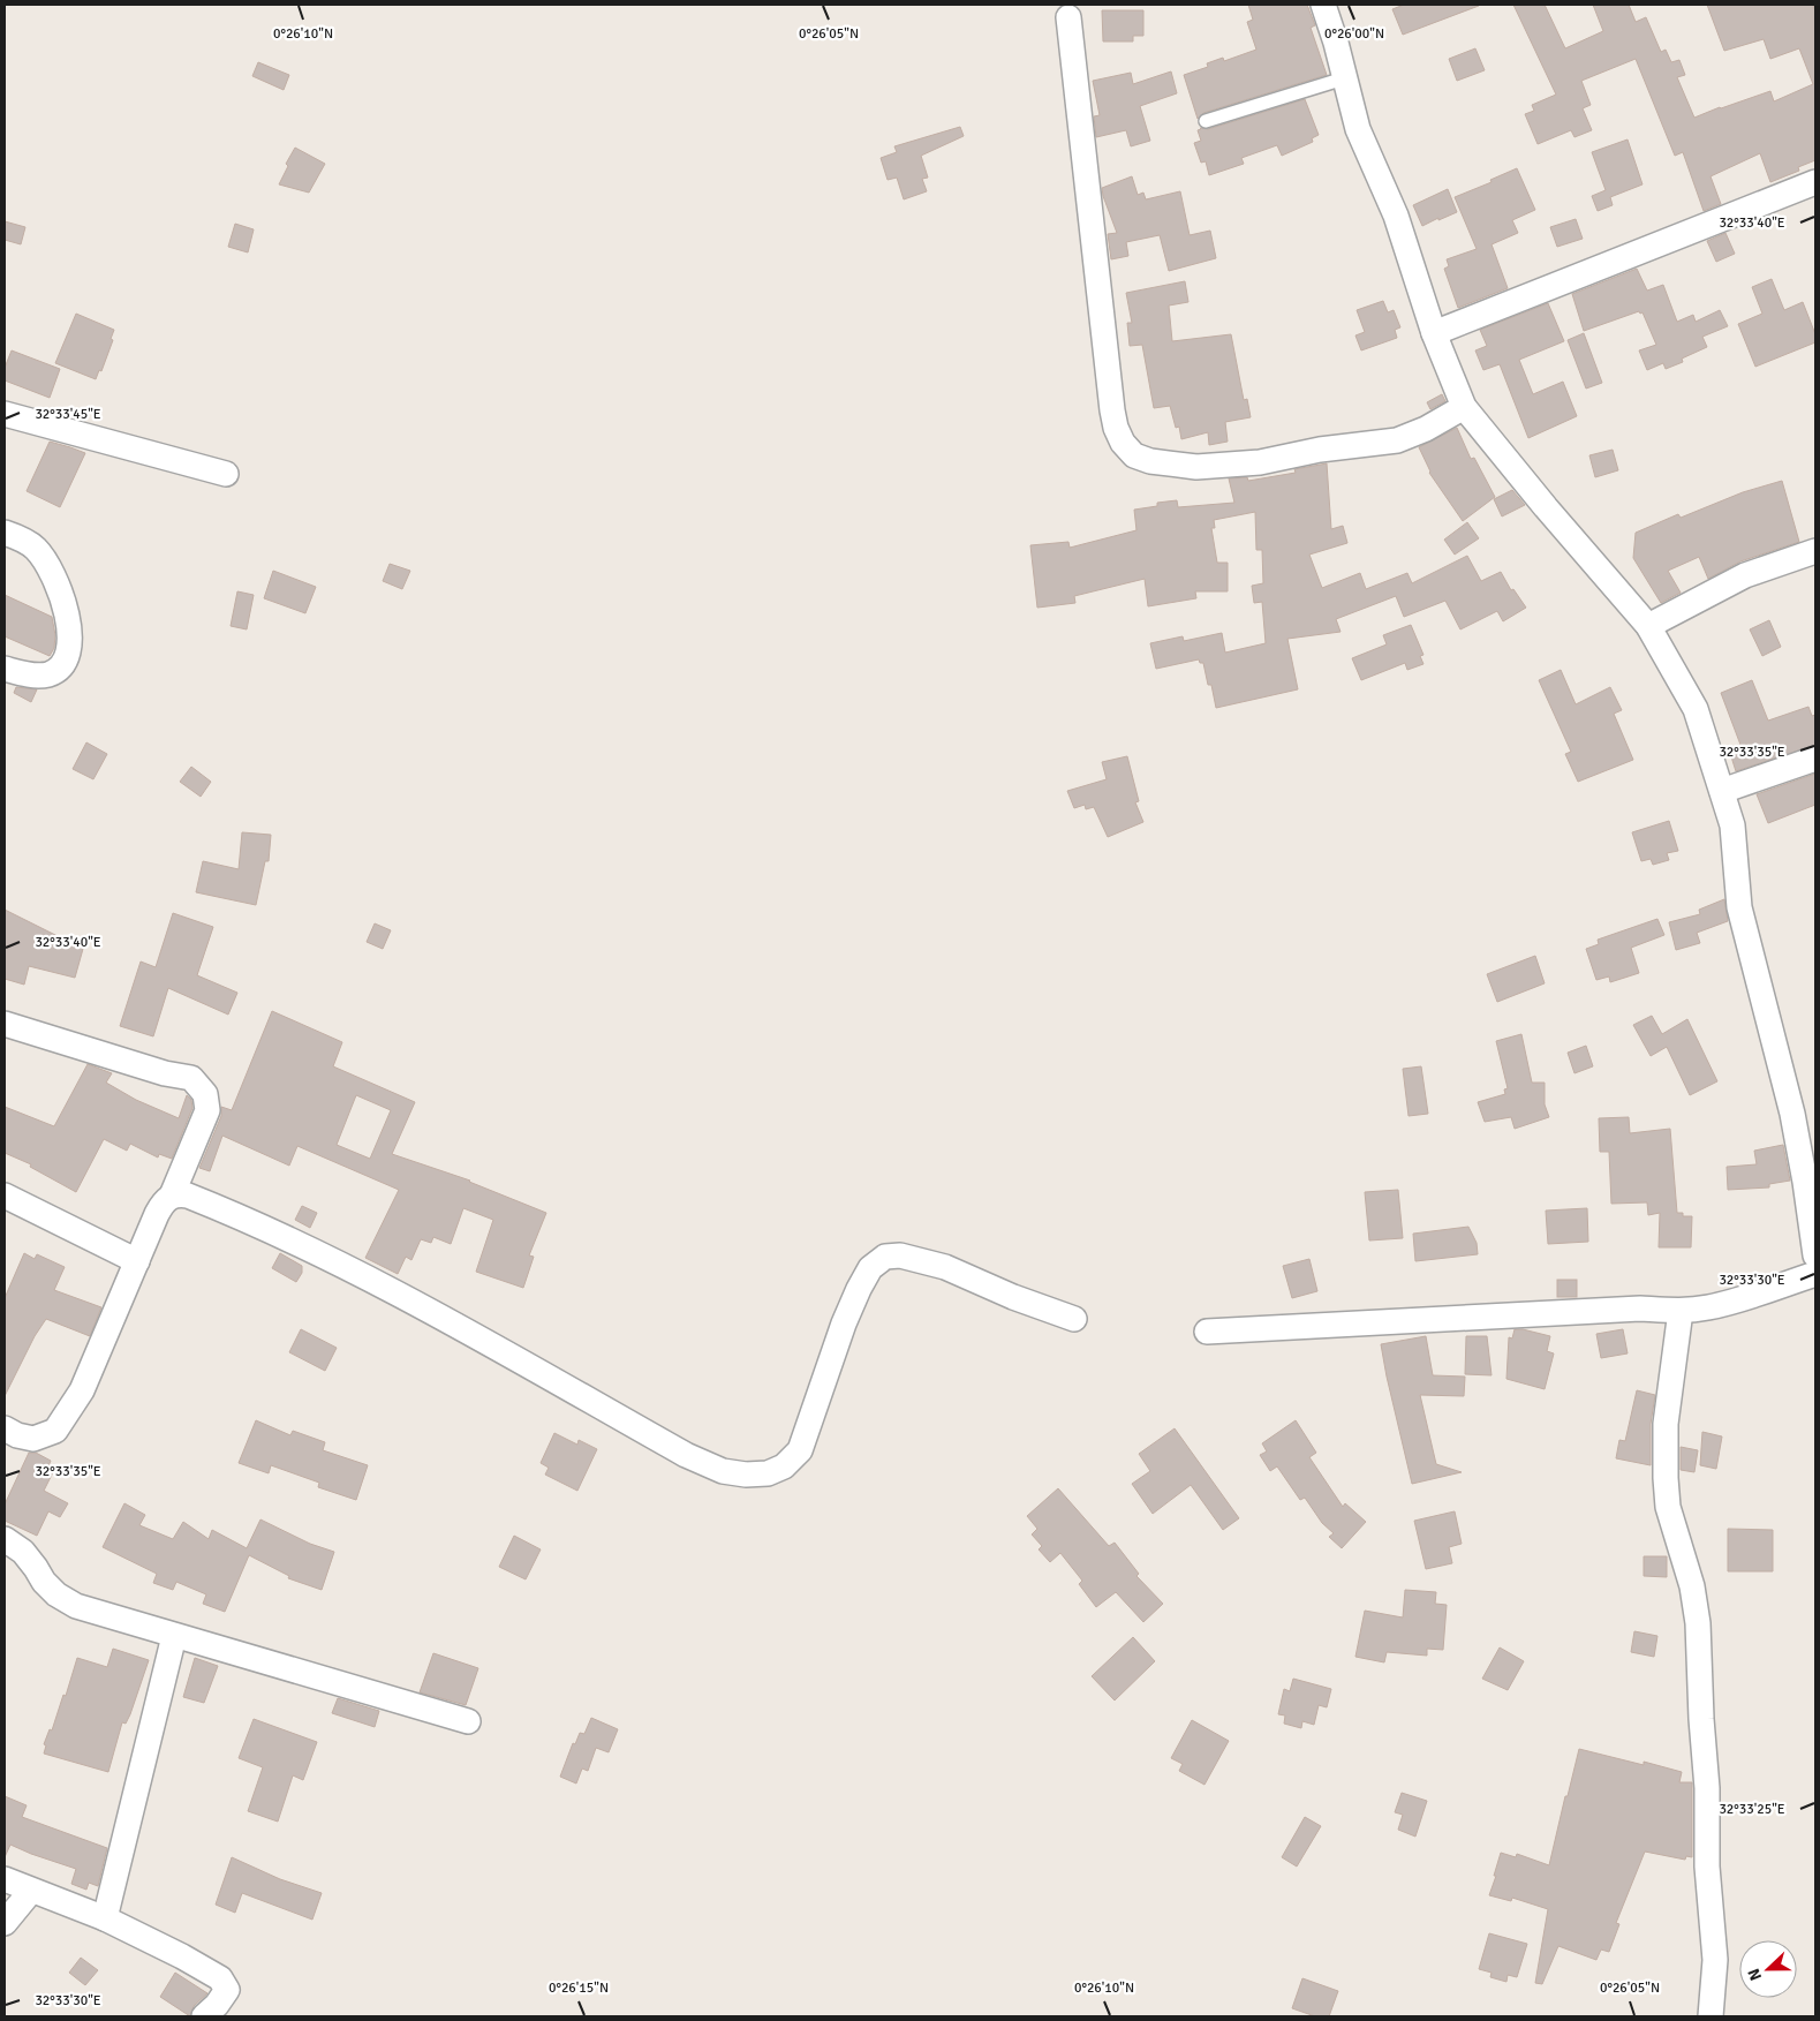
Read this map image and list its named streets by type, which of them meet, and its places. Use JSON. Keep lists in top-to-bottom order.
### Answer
{
  "north": "left",
  "coordinates": [
    "0°26'10\"N",
    "0°26'05\"N",
    "0°26'00\"N",
    "32°33'40\"E",
    "32°33'45\"E",
    "32°33'35\"E",
    "32°33'30\"E",
    "32°33'25\"E",
    "0°26'15\"N"
  ]
}
